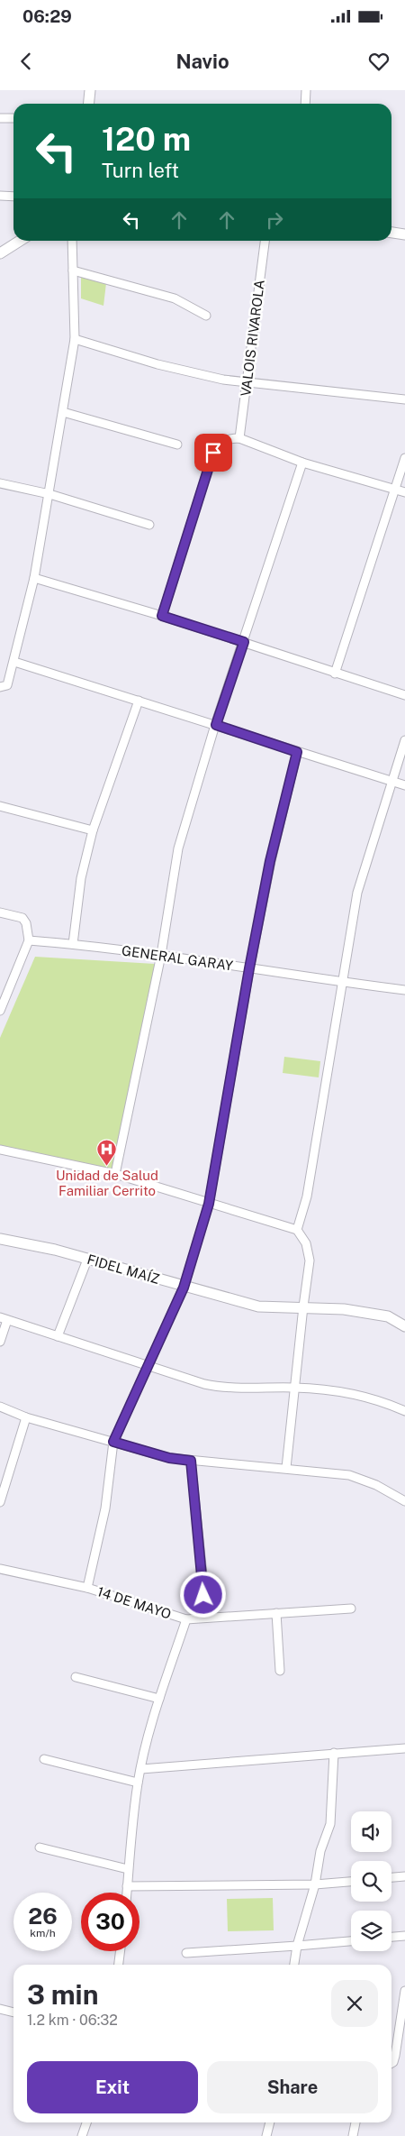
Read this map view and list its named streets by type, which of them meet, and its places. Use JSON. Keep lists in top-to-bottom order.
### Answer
{
  "streets": {
    "street": [
      "VALOIS RIVAROLA",
      "GENERAL GARAY",
      "FIDEL MAÍZ",
      "14 DE MAYO"
    ]
  },
  "places": {
    "hospital": ["Unidad de Salud Familiar Cerrito"]
  },
  "page": {
    "status": "06:29",
    "header": "Navio",
    "turn": ["120 m", "Turn left"],
    "speed": "26 km/h",
    "limit": "30",
    "heading": ["3 min", "1.2 km · 06:32"],
    "buttons": ["Exit", "Share"]
  }
}
